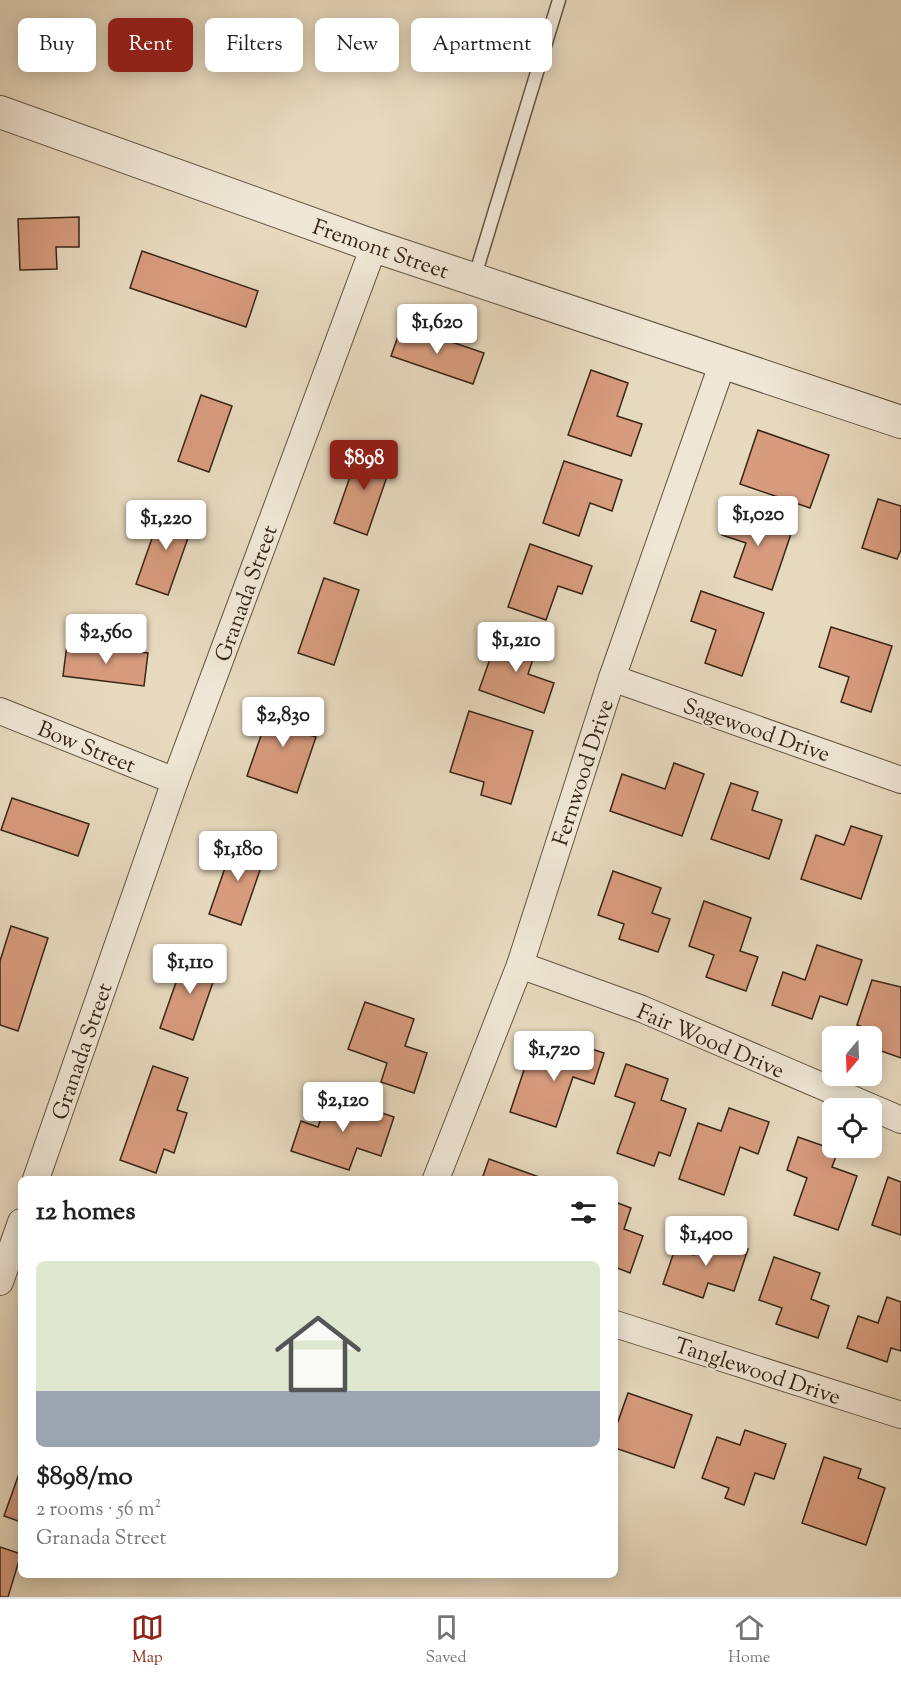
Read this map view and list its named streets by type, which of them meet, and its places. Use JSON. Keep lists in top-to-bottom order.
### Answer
{
  "streets": {
    "street": [
      "Fremont Street",
      "Granada Street",
      "Sagewood Drive",
      "Bow Street",
      "Fernwood Drive",
      "Fair Wood Drive",
      "Tanglewood Drive"
    ]
  },
  "crossings": [
    ["Fremont Street", "Granada Street"],
    ["Fremont Street", "Fernwood Drive"],
    ["Granada Street", "Bow Street"],
    ["Sagewood Drive", "Fernwood Drive"],
    ["Fernwood Drive", "Fair Wood Drive"]
  ],
  "north": "bottom",
  "page": {
    "chip": [
      "Buy",
      "Rent",
      "Filters",
      "New",
      "Apartment"
    ],
    "price": [
      "$1,620",
      "$898",
      "$1,020",
      "$1,220",
      "$2,560",
      "$1,210",
      "$2,830",
      "$1,180",
      "$1,110",
      "$1,720",
      "$2,120",
      "$1,400"
    ],
    "heading": "12 homes",
    "list": [
      {
        "name": "$898/mo",
        "note": "2 rooms · 56 m² · Granada Street"
      }
    ],
    "tabs": ["Map", "Saved", "Home"]
  }
}
